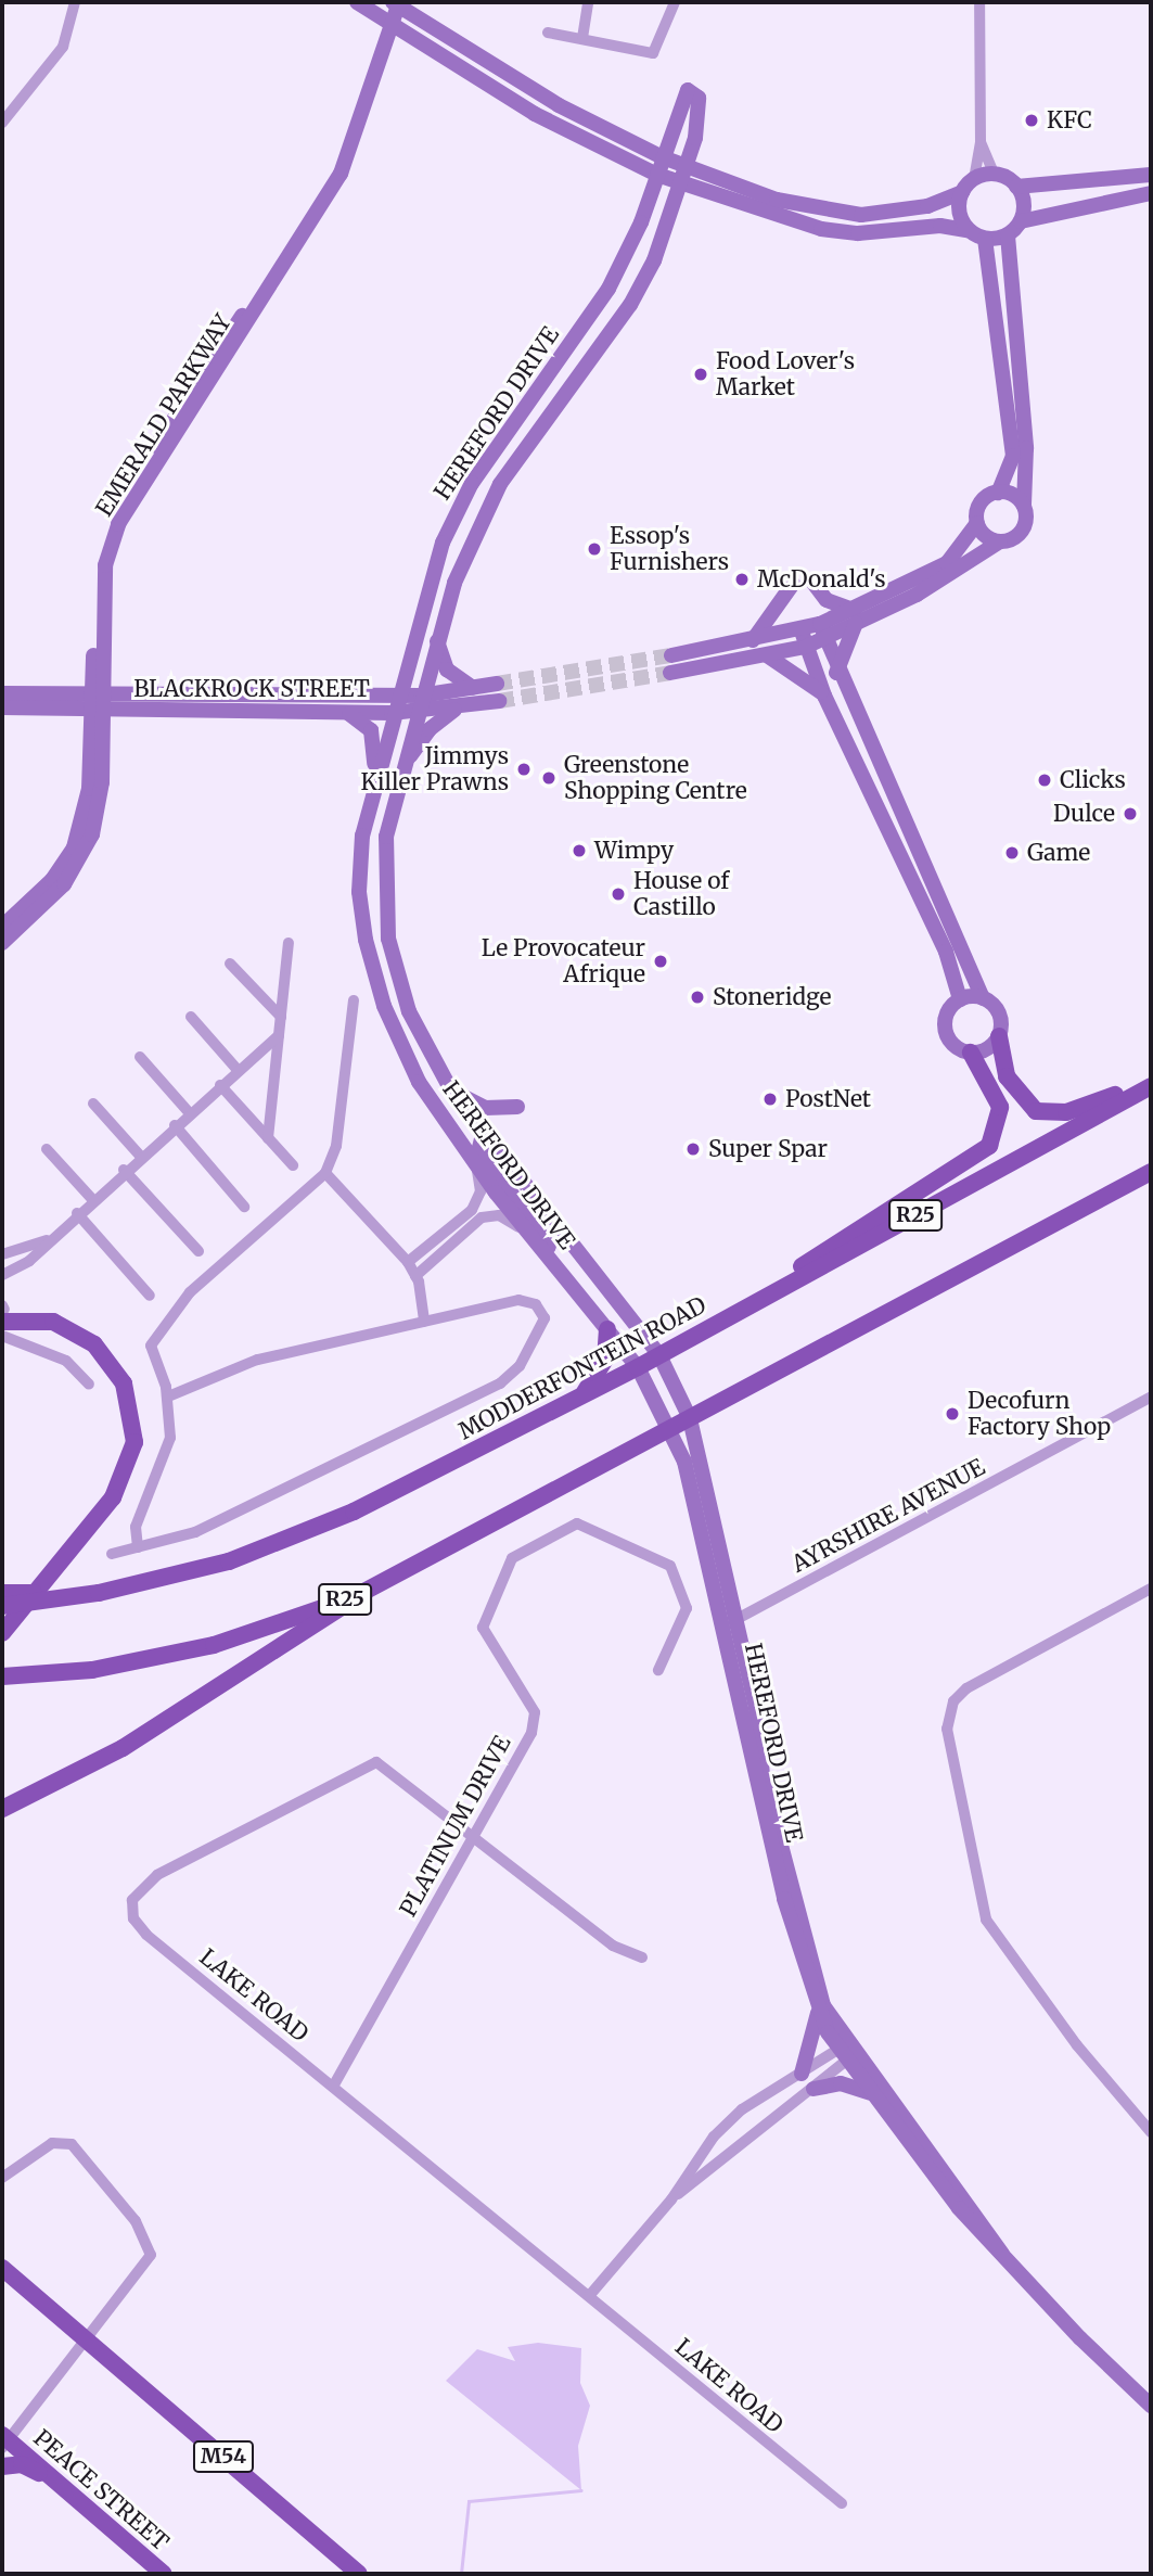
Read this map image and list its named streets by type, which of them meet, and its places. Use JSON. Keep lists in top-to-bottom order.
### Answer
{
  "streets": {
    "main road": [
      "R25",
      "MODDERFONTEIN ROAD",
      "M54",
      "PEACE STREET"
    ],
    "street": [
      "HEREFORD DRIVE",
      "EMERALD PARKWAY",
      "BLACKROCK STREET",
      "AYRSHIRE AVENUE",
      "PLATINUM DRIVE",
      "LAKE ROAD"
    ]
  },
  "crossings": [
    ["HEREFORD DRIVE", "BLACKROCK STREET"],
    ["HEREFORD DRIVE", "R25"],
    ["HEREFORD DRIVE", "MODDERFONTEIN ROAD"],
    ["HEREFORD DRIVE", "AYRSHIRE AVENUE"],
    ["EMERALD PARKWAY", "BLACKROCK STREET"],
    ["PLATINUM DRIVE", "LAKE ROAD"],
    ["M54", "PEACE STREET"]
  ],
  "places": [
    "KFC",
    "Food Lover's Market",
    "Essop's Furnishers",
    "McDonald's",
    "Jimmys Killer Prawns",
    "Greenstone Shopping Centre",
    "Clicks",
    "Dulce",
    "Wimpy",
    "Game",
    "House of Castillo",
    "Le Provocateur Afrique",
    "Stoneridge",
    "PostNet",
    "Super Spar",
    "Decofurn Factory Shop"
  ]
}
